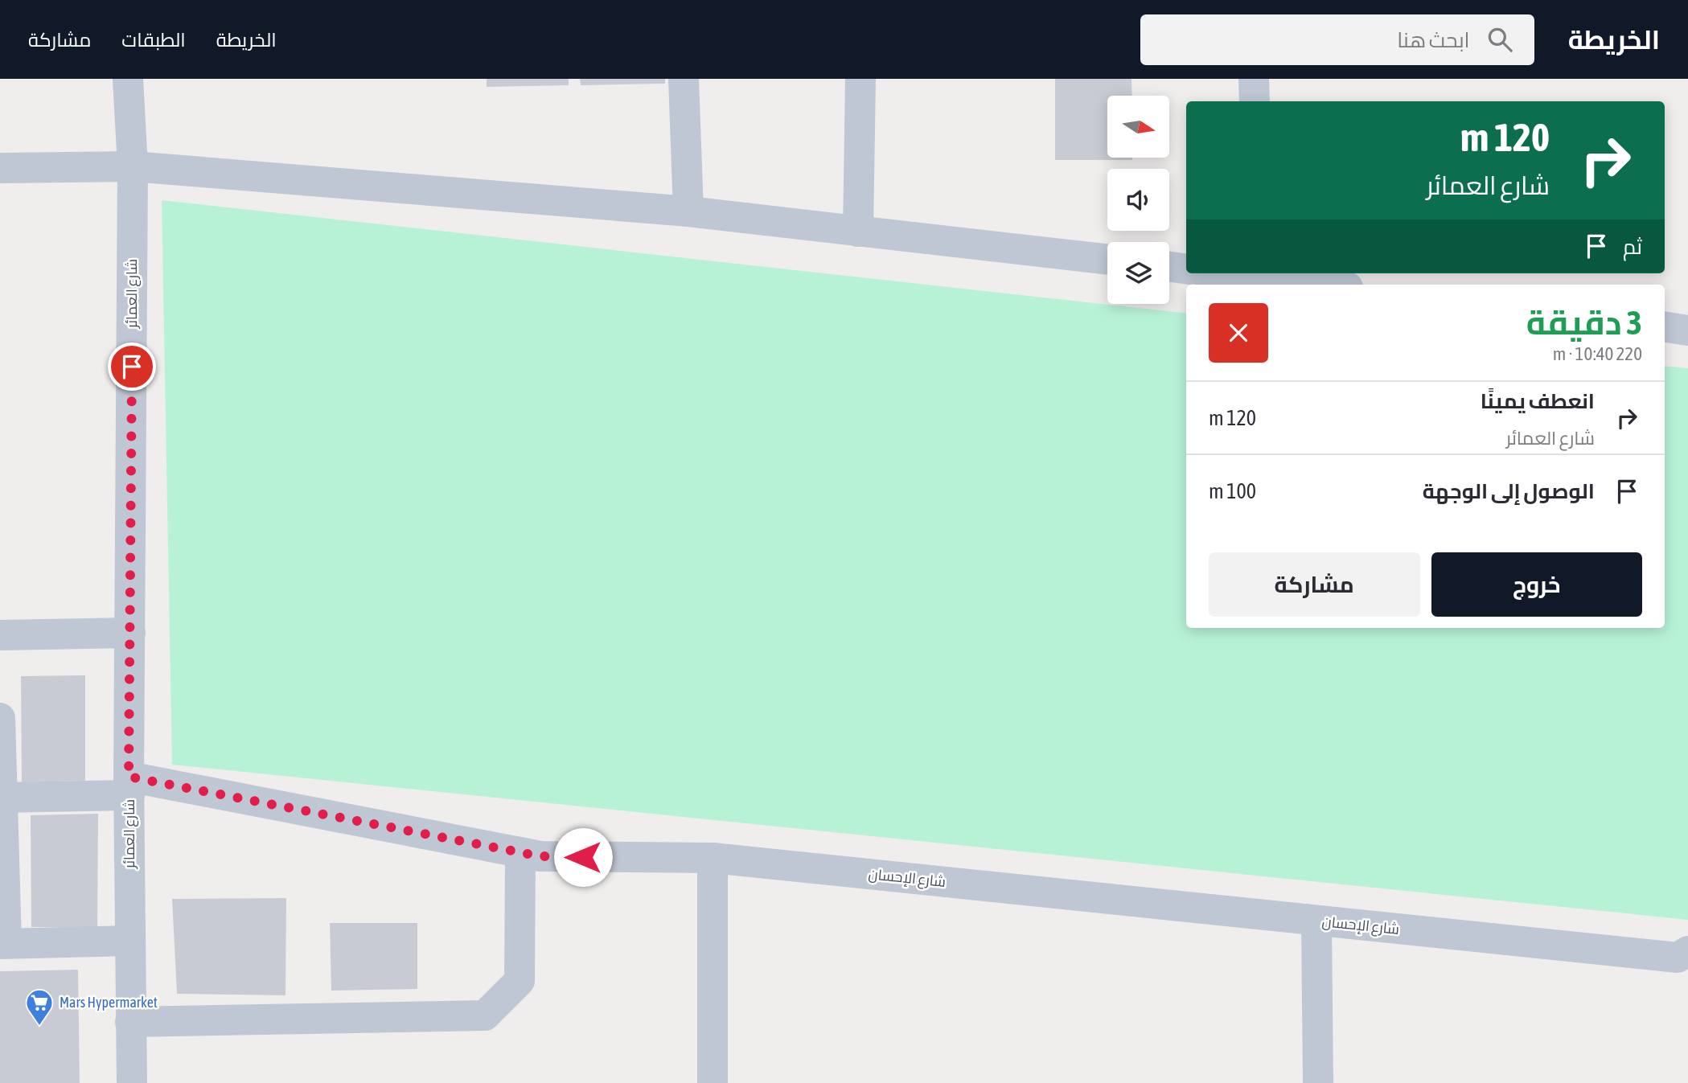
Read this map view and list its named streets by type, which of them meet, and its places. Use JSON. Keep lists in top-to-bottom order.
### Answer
{
  "streets": {
    "street": ["شارع العمائر", "شارع الإحسان"]
  },
  "crossings": [
    ["شارع العمائر", "شارع الإحسان"]
  ],
  "places": {
    "supermarket": ["Mars Hypermarket"]
  },
  "north": "right",
  "page": {
    "header": "الخريطة",
    "search": "ابحث هنا",
    "nav": ["الخريطة", "الطبقات", "مشاركة"],
    "turn": ["120 m", "شارع العمائر"],
    "then": "ثم",
    "heading": ["3 دقيقة", "220 m · 10:40"],
    "list": [
      {
        "name": "انعطف يمينًا",
        "note": "شارع العمائر",
        "value": "120 m"
      },
      {
        "name": "الوصول إلى الوجهة",
        "value": "100 m"
      }
    ],
    "buttons": ["خروج", "مشاركة"]
  }
}
